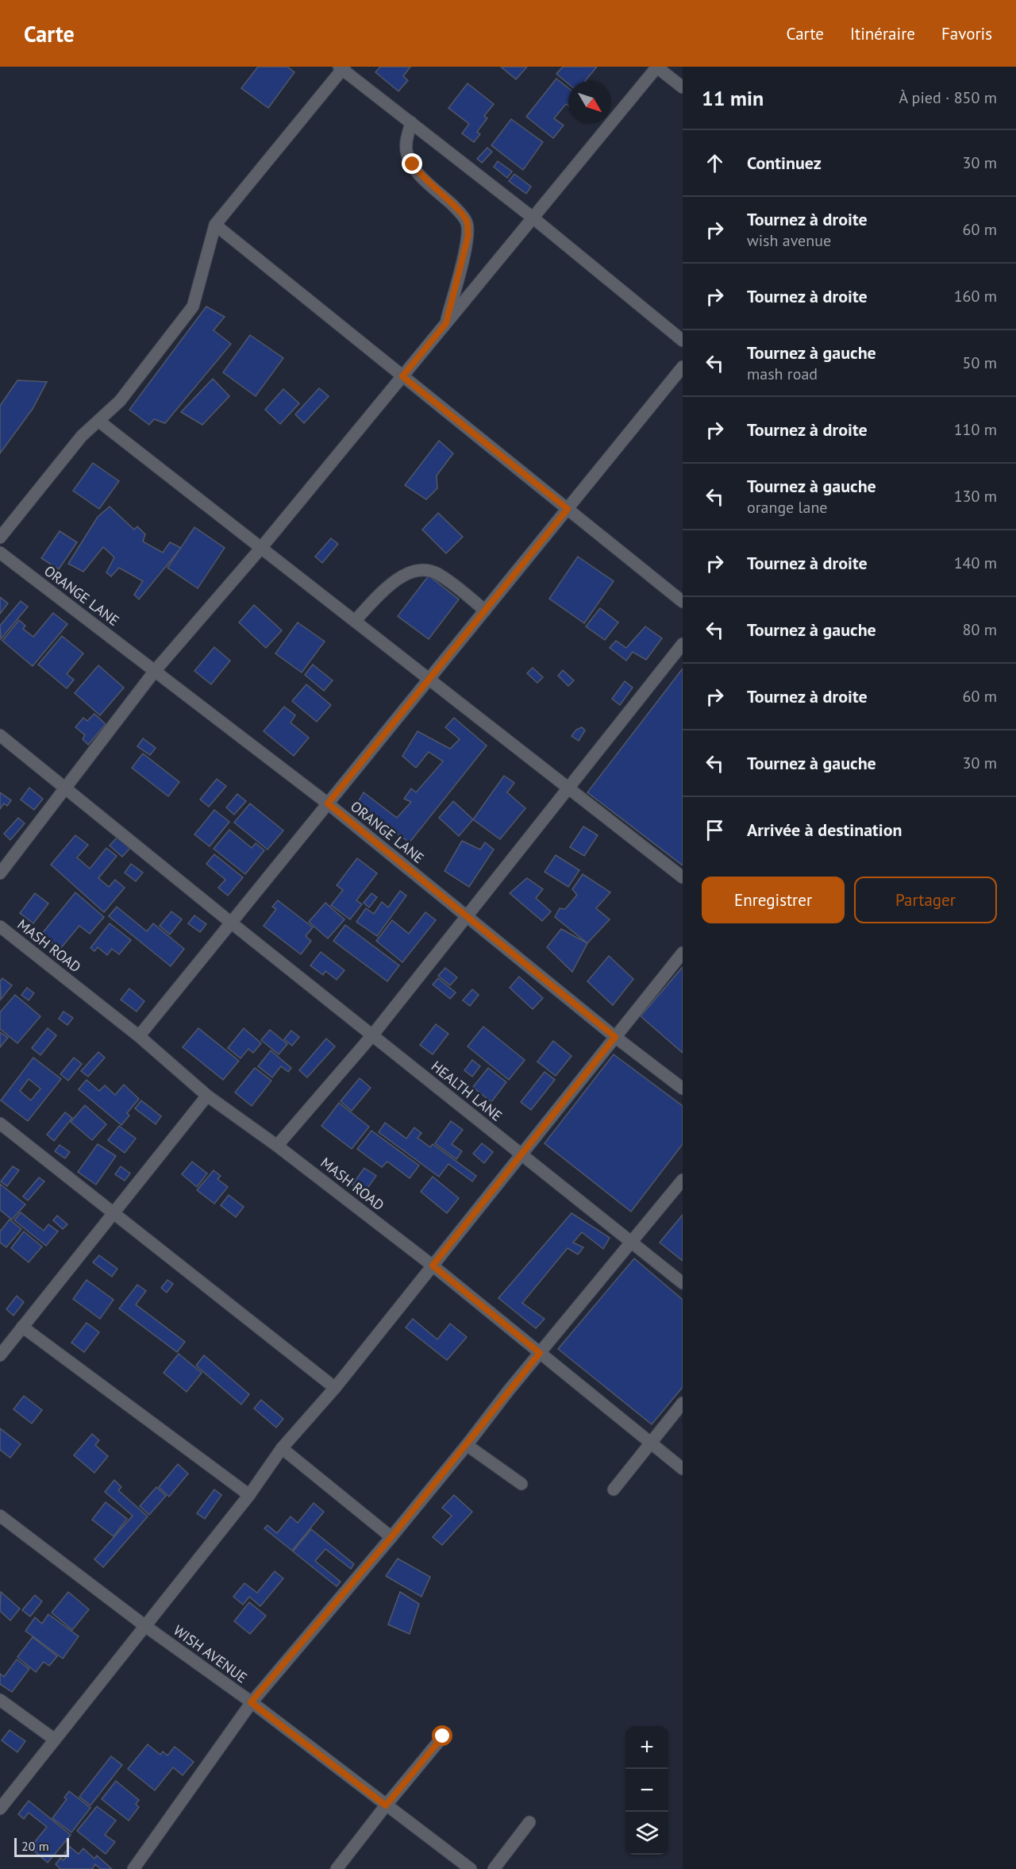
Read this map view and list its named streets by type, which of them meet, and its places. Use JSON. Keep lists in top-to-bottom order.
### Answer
{
  "streets": {
    "street": [
      "ORANGE LANE",
      "MASH ROAD",
      "HEALTH LANE",
      "WISH AVENUE"
    ]
  },
  "scale_bar": "20 m",
  "north": "bottom right",
  "page": {
    "header": "Carte",
    "nav": ["Carte", "Itinéraire", "Favoris"],
    "heading": ["11 min", "À pied · 850 m"],
    "list": [
      ["Continuez", "30 m"],
      ["Tournez à droite", "wish avenue", "60 m"],
      ["Tournez à droite", "160 m"],
      ["Tournez à gauche", "mash road", "50 m"],
      ["Tournez à droite", "110 m"],
      ["Tournez à gauche", "orange lane", "130 m"],
      ["Tournez à droite", "140 m"],
      ["Tournez à gauche", "80 m"],
      ["Tournez à droite", "60 m"],
      ["Tournez à gauche", "30 m"],
      "Arrivée à destination"
    ],
    "buttons": ["Enregistrer", "Partager"],
    "map_buttons": ["+", "−"],
    "scale": "20 m"
  }
}
